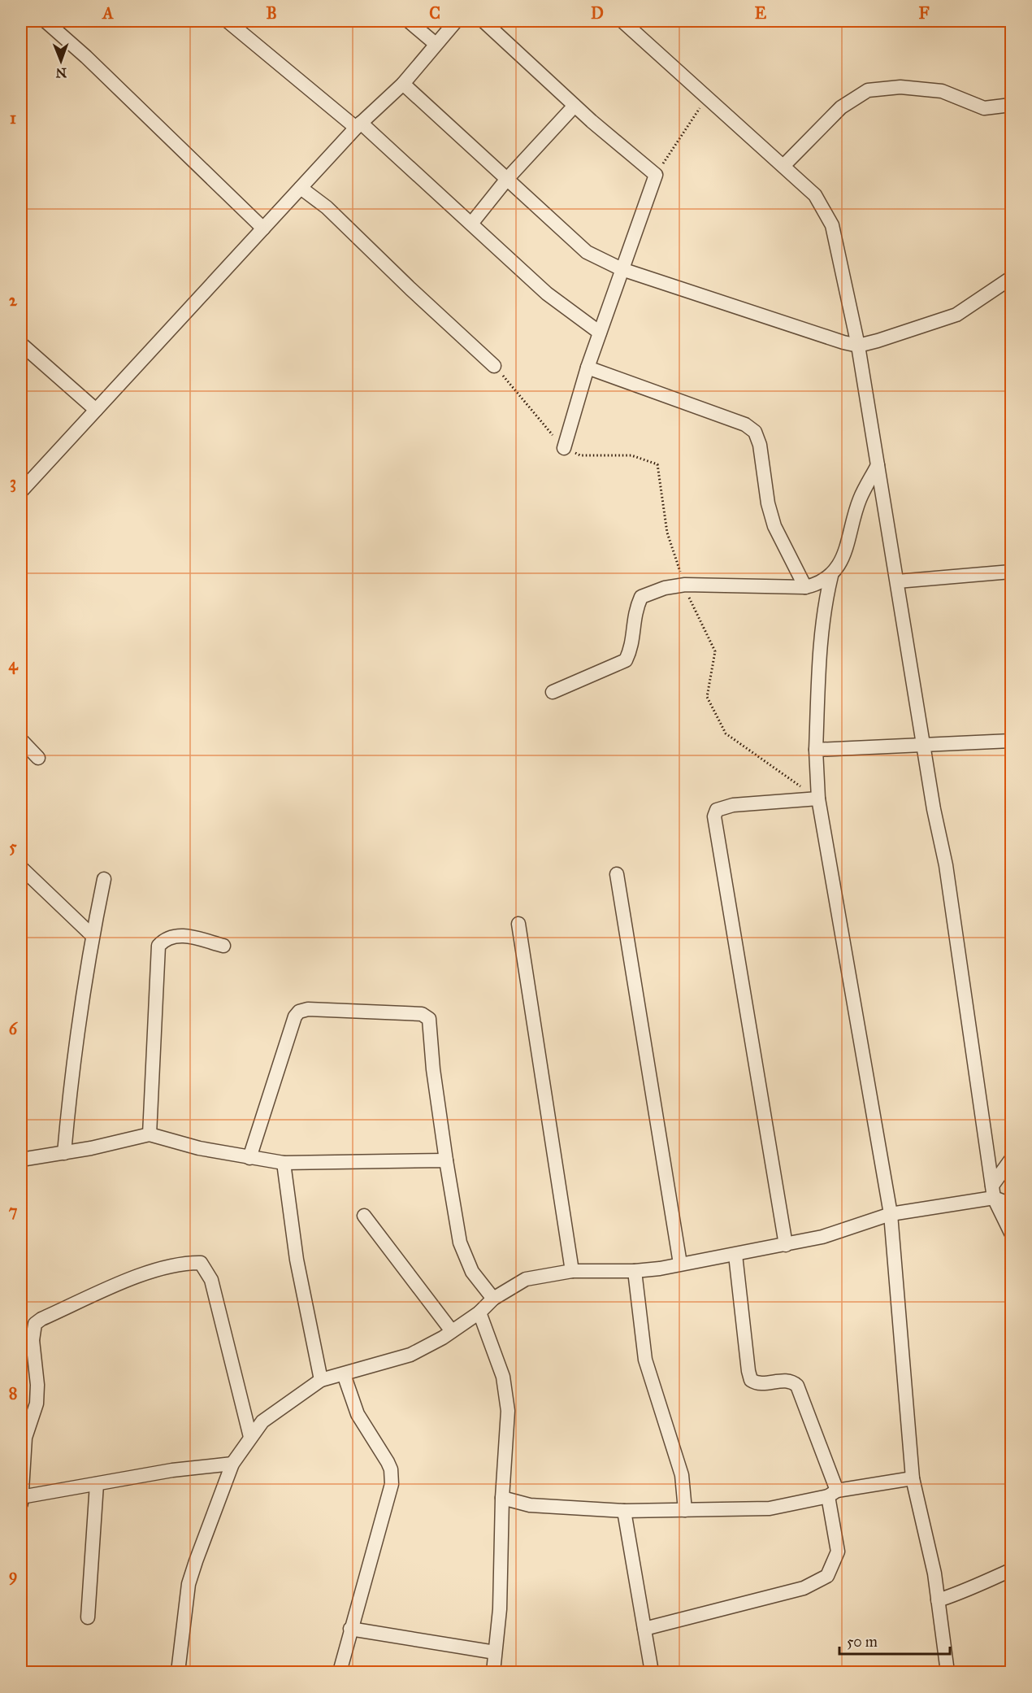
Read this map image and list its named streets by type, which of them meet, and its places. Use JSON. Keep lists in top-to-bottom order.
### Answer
{
  "scale_bar": "50 m",
  "north": "bottom",
  "grid": {
    "columns": [
      "A",
      "B",
      "C",
      "D",
      "E",
      "F"
    ],
    "rows": [
      "1",
      "2",
      "3",
      "4",
      "5",
      "6",
      "7",
      "8",
      "9"
    ]
  }
}
